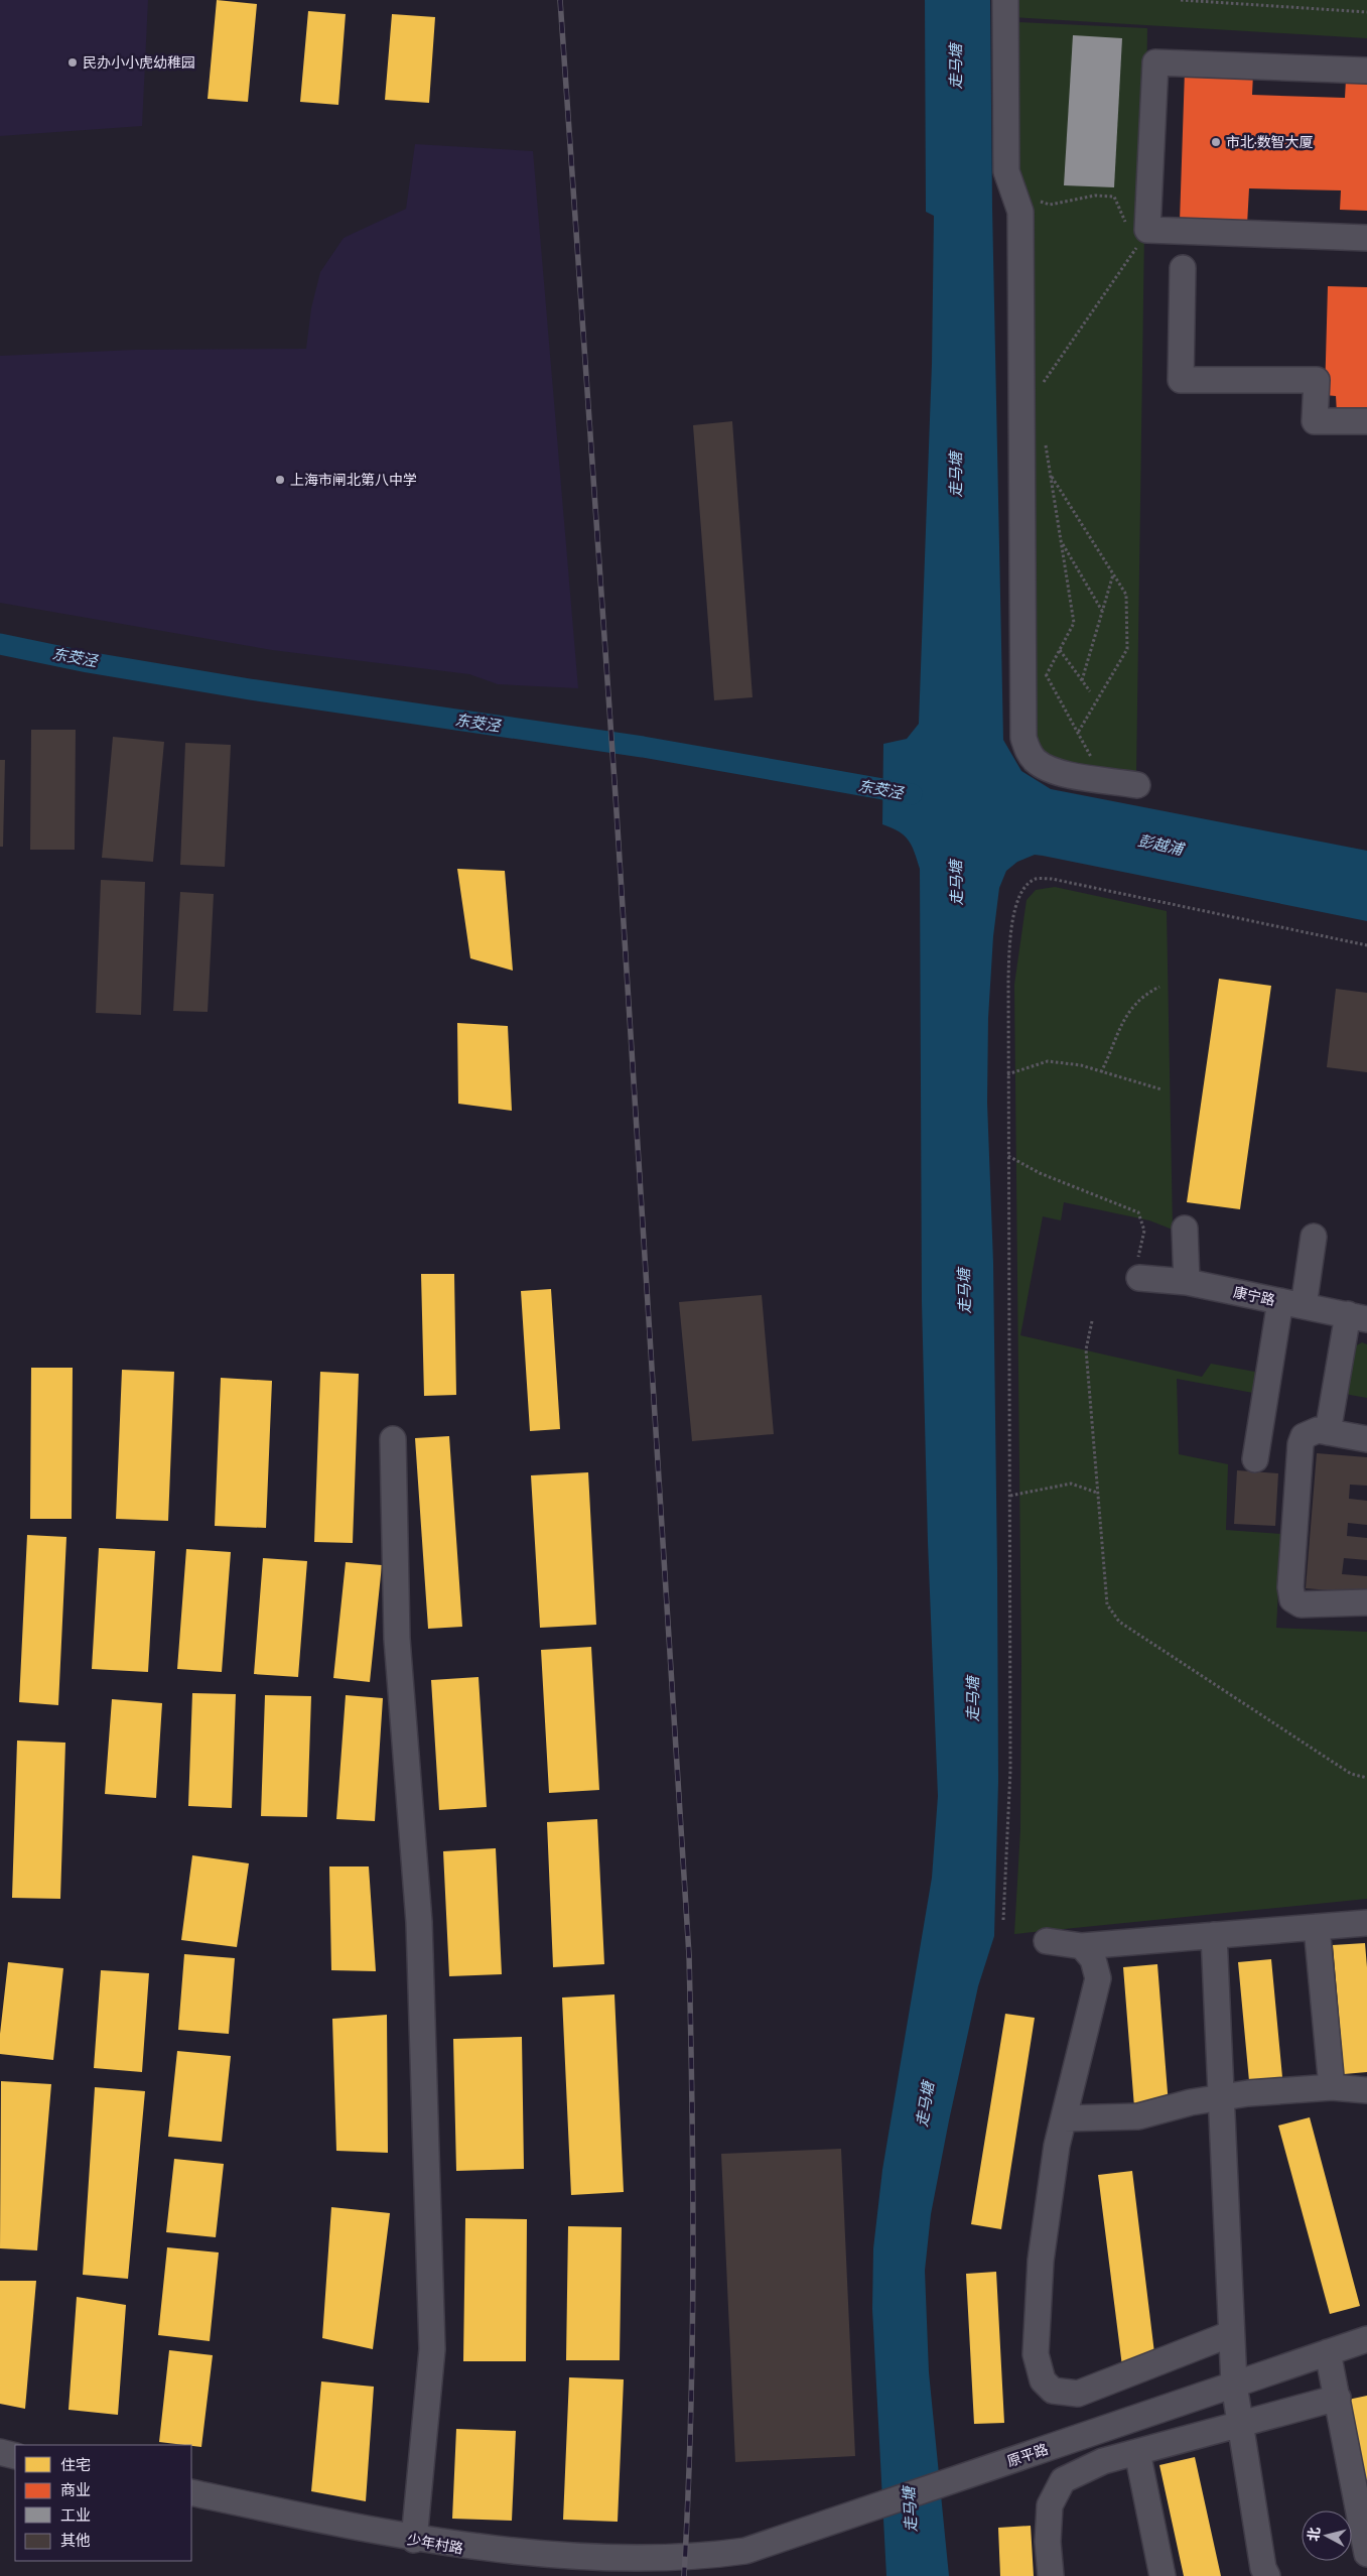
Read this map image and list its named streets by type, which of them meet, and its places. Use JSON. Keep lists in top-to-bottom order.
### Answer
{
  "streets": {
    "street": ["康宁路", "原平路", "少年村路"]
  },
  "crossings": [
    ["原平路", "少年村路"]
  ],
  "water": ["走马塘", "东茭泾", "彭越浦"],
  "places": ["民办小小虎幼稚园", "市北·数智大厦", "上海市闸北第八中学"],
  "legend": [
    "住宅",
    "商业",
    "工业",
    "其他"
  ],
  "north": "left"
}
